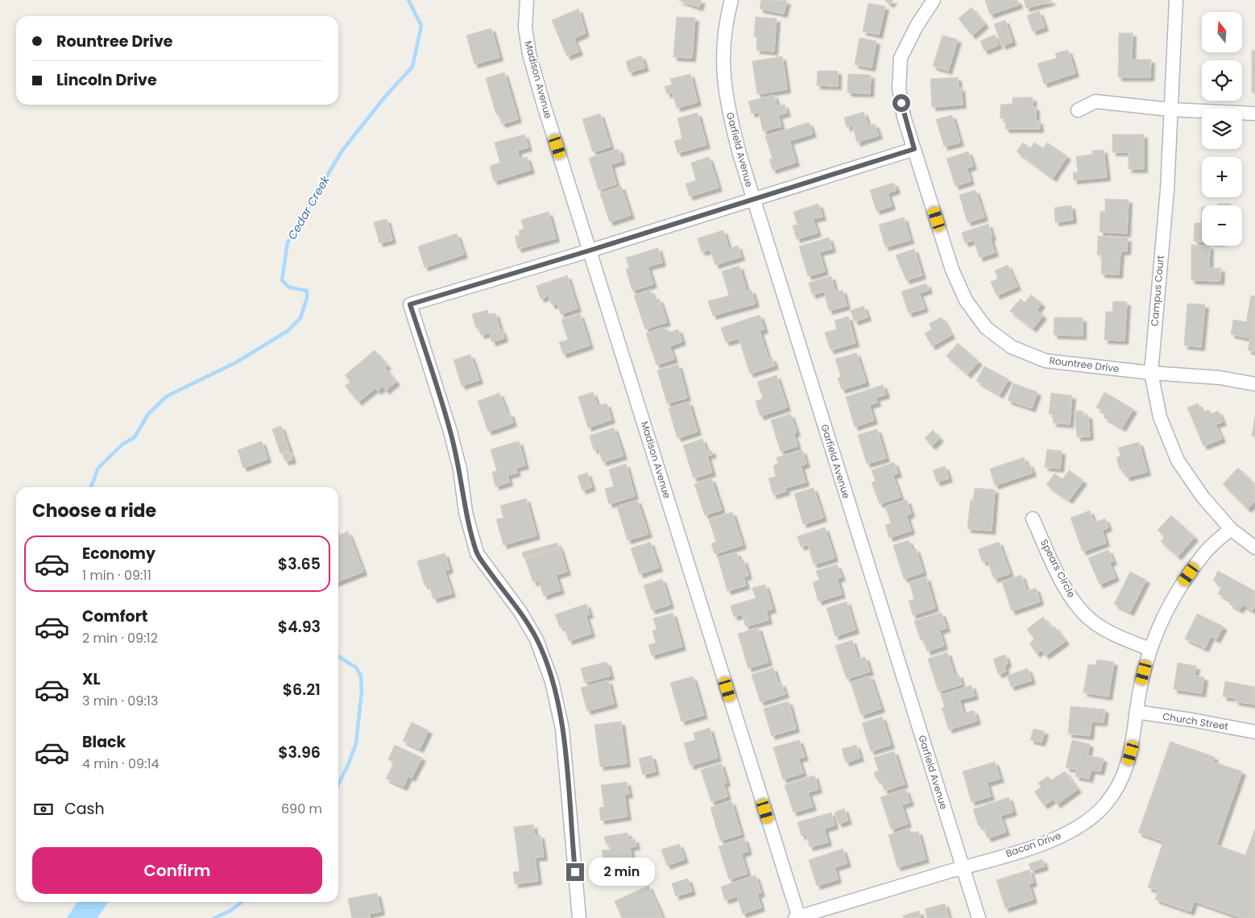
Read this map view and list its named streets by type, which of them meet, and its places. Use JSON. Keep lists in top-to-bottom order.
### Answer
{
  "streets": {
    "street": [
      "Madison Avenue",
      "Garfield Avenue",
      "Campus Court",
      "Rountree Drive",
      "Spears Circle",
      "Church Street",
      "Bacon Drive"
    ]
  },
  "crossings": [
    ["Madison Avenue", "Bacon Drive"],
    ["Garfield Avenue", "Bacon Drive"],
    ["Campus Court", "Rountree Drive"],
    ["Campus Court", "Bacon Drive"],
    ["Spears Circle", "Bacon Drive"],
    ["Church Street", "Bacon Drive"]
  ],
  "water": ["Cedar Creek"],
  "north": "top",
  "page": {
    "map_buttons": ["+", "−"],
    "banner": ["Rountree Drive", "Lincoln Drive"],
    "heading": "Choose a ride",
    "list": [
      {
        "name": "Economy",
        "note": "1 min · 09:11",
        "value": "$3.65"
      },
      {
        "name": "Comfort",
        "note": "2 min · 09:12",
        "value": "$4.93"
      },
      {
        "name": "XL",
        "note": "3 min · 09:13",
        "value": "$6.21"
      },
      {
        "name": "Black",
        "note": "4 min · 09:14",
        "value": "$3.96"
      }
    ],
    "pay": ["Cash", "690 m"],
    "buttons": "Confirm",
    "bubble": "2 min"
  }
}
